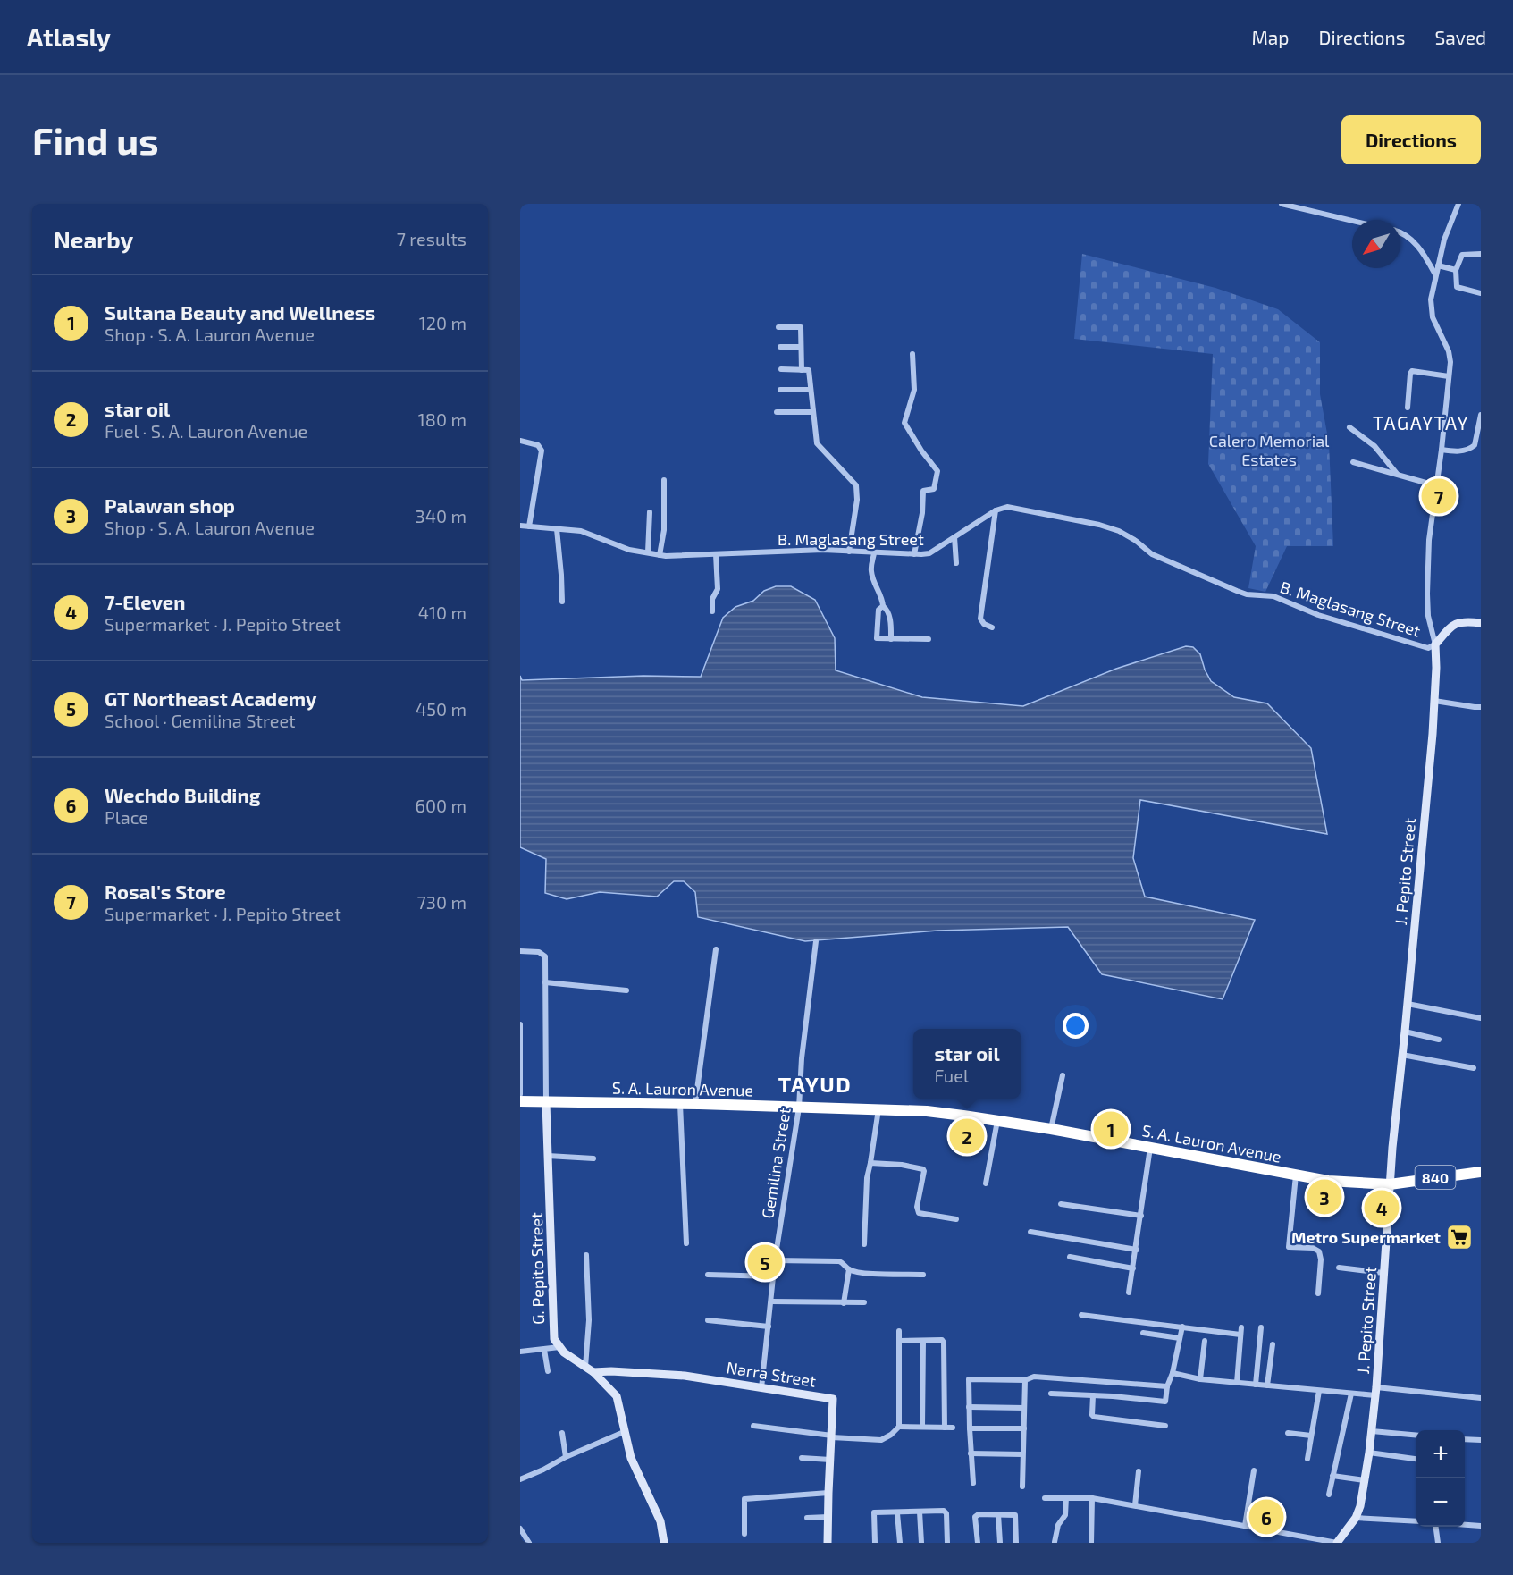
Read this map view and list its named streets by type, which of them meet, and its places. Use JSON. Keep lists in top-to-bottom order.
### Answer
{
  "streets": {
    "highway": ["S. A. Lauron Avenue", "840"],
    "street": [
      "B. Maglasang Street",
      "J. Pepito Street",
      "Gemilina Street",
      "G. Pepito Street",
      "Narra Street"
    ]
  },
  "crossings": [
    ["B. Maglasang Street", "J. Pepito Street"],
    ["J. Pepito Street", "S. A. Lauron Avenue"],
    ["S. A. Lauron Avenue", "Gemilina Street"],
    ["S. A. Lauron Avenue", "G. Pepito Street"],
    ["Gemilina Street", "Narra Street"]
  ],
  "districts": ["TAGAYTAY", "TAYUD"],
  "parks": ["Calero Memorial Estates"],
  "places": {
    "supermarket": ["Metro Supermarket"]
  },
  "north": "bottom left",
  "page": {
    "header": "Atlasly",
    "nav": ["Map", "Directions", "Saved"],
    "buttons": "Directions",
    "title": "Find us",
    "heading": ["Nearby", "7 results"],
    "list": [
      {
        "mark": "1",
        "name": "Sultana Beauty and Wellness",
        "note": "Shop · S. A. Lauron Avenue",
        "value": "120 m"
      },
      {
        "mark": "2",
        "name": "star oil",
        "note": "Fuel · S. A. Lauron Avenue",
        "value": "180 m"
      },
      {
        "mark": "3",
        "name": "Palawan shop",
        "note": "Shop · S. A. Lauron Avenue",
        "value": "340 m"
      },
      {
        "mark": "4",
        "name": "7-Eleven",
        "note": "Supermarket · J. Pepito Street",
        "value": "410 m"
      },
      {
        "mark": "5",
        "name": "GT Northeast Academy",
        "note": "School · Gemilina Street",
        "value": "450 m"
      },
      {
        "mark": "6",
        "name": "Wechdo Building",
        "note": "Place",
        "value": "600 m"
      },
      {
        "mark": "7",
        "name": "Rosal's Store",
        "note": "Supermarket · J. Pepito Street",
        "value": "730 m"
      }
    ],
    "pins": [
      "7",
      "1",
      "2",
      "3",
      "4",
      "5",
      "6"
    ],
    "popup": ["star oil", "Fuel"],
    "map_buttons": ["+", "−"]
  }
}
